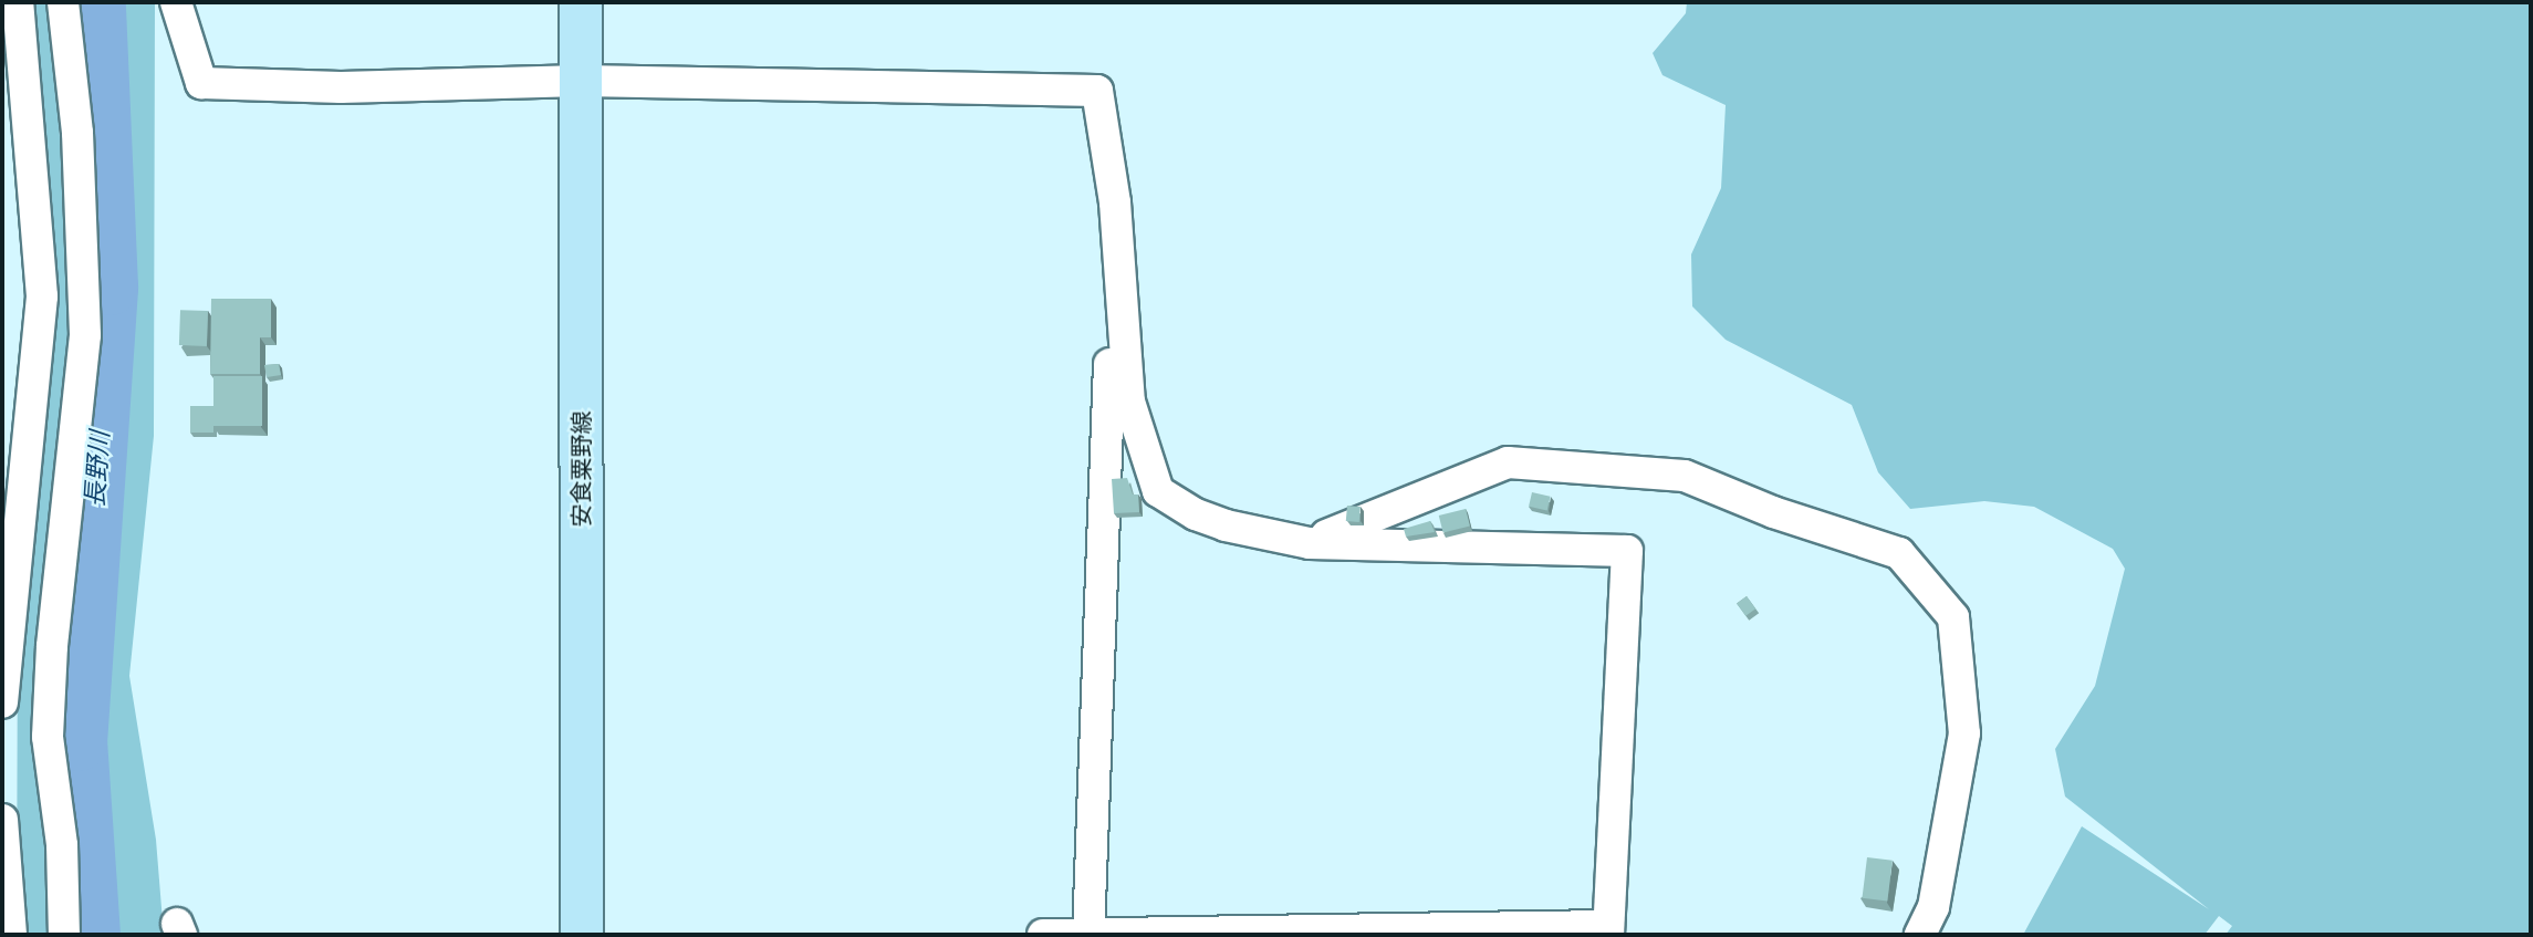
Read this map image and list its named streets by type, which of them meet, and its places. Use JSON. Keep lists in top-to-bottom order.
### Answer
{
  "streets": {
    "main road": ["安食粟野線"]
  },
  "water": ["長野川"]
}
